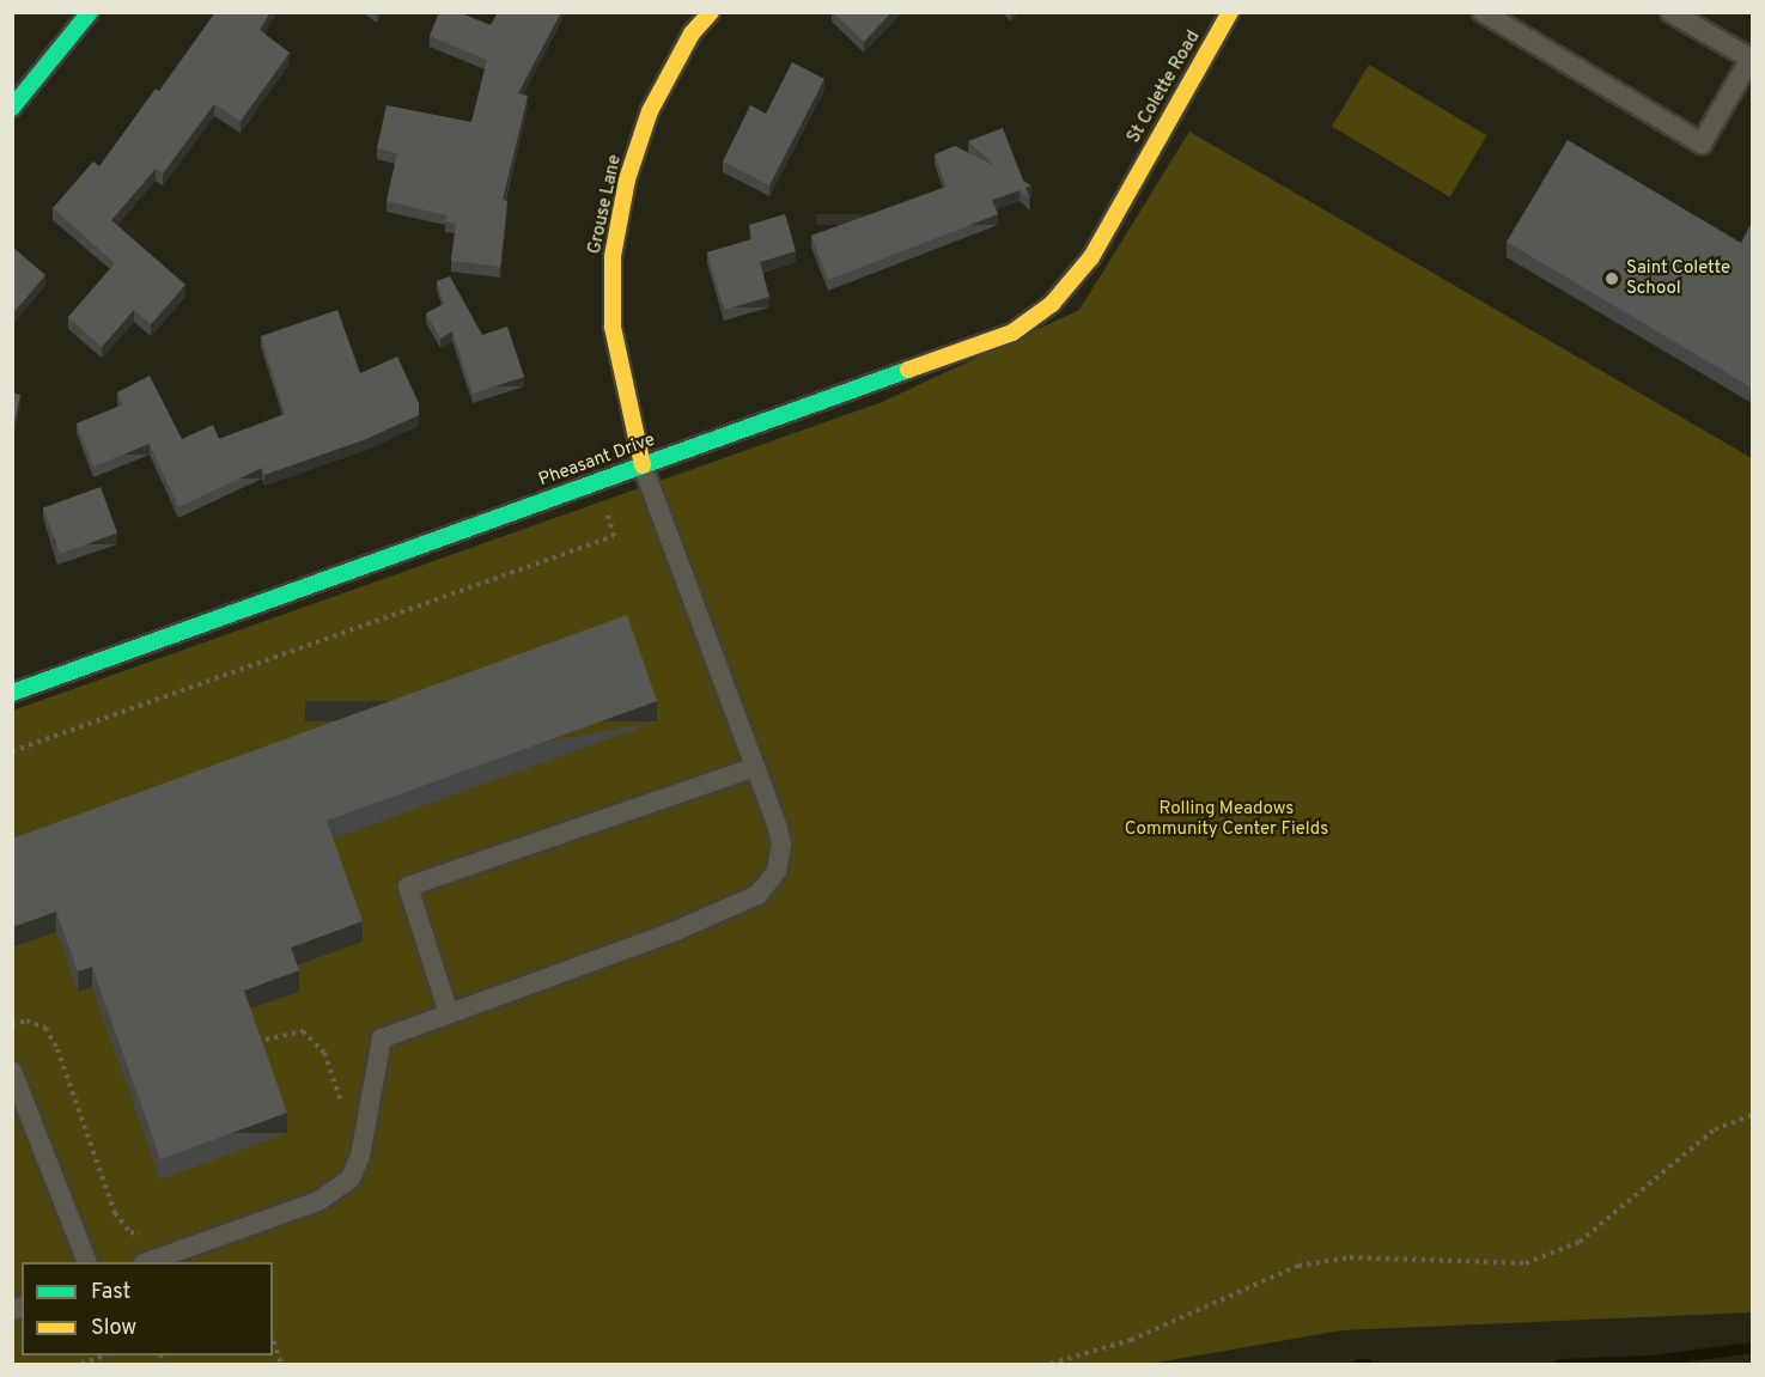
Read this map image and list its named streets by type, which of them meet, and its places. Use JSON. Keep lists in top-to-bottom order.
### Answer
{
  "streets": {
    "street": ["St Colette Road", "Grouse Lane", "Pheasant Drive"]
  },
  "crossings": [
    ["St Colette Road", "Pheasant Drive"],
    ["Grouse Lane", "Pheasant Drive"]
  ],
  "parks": ["Rolling Meadows Community Center Fields"],
  "places": ["Saint Colette School"],
  "legend": ["Fast", "Slow"]
}
